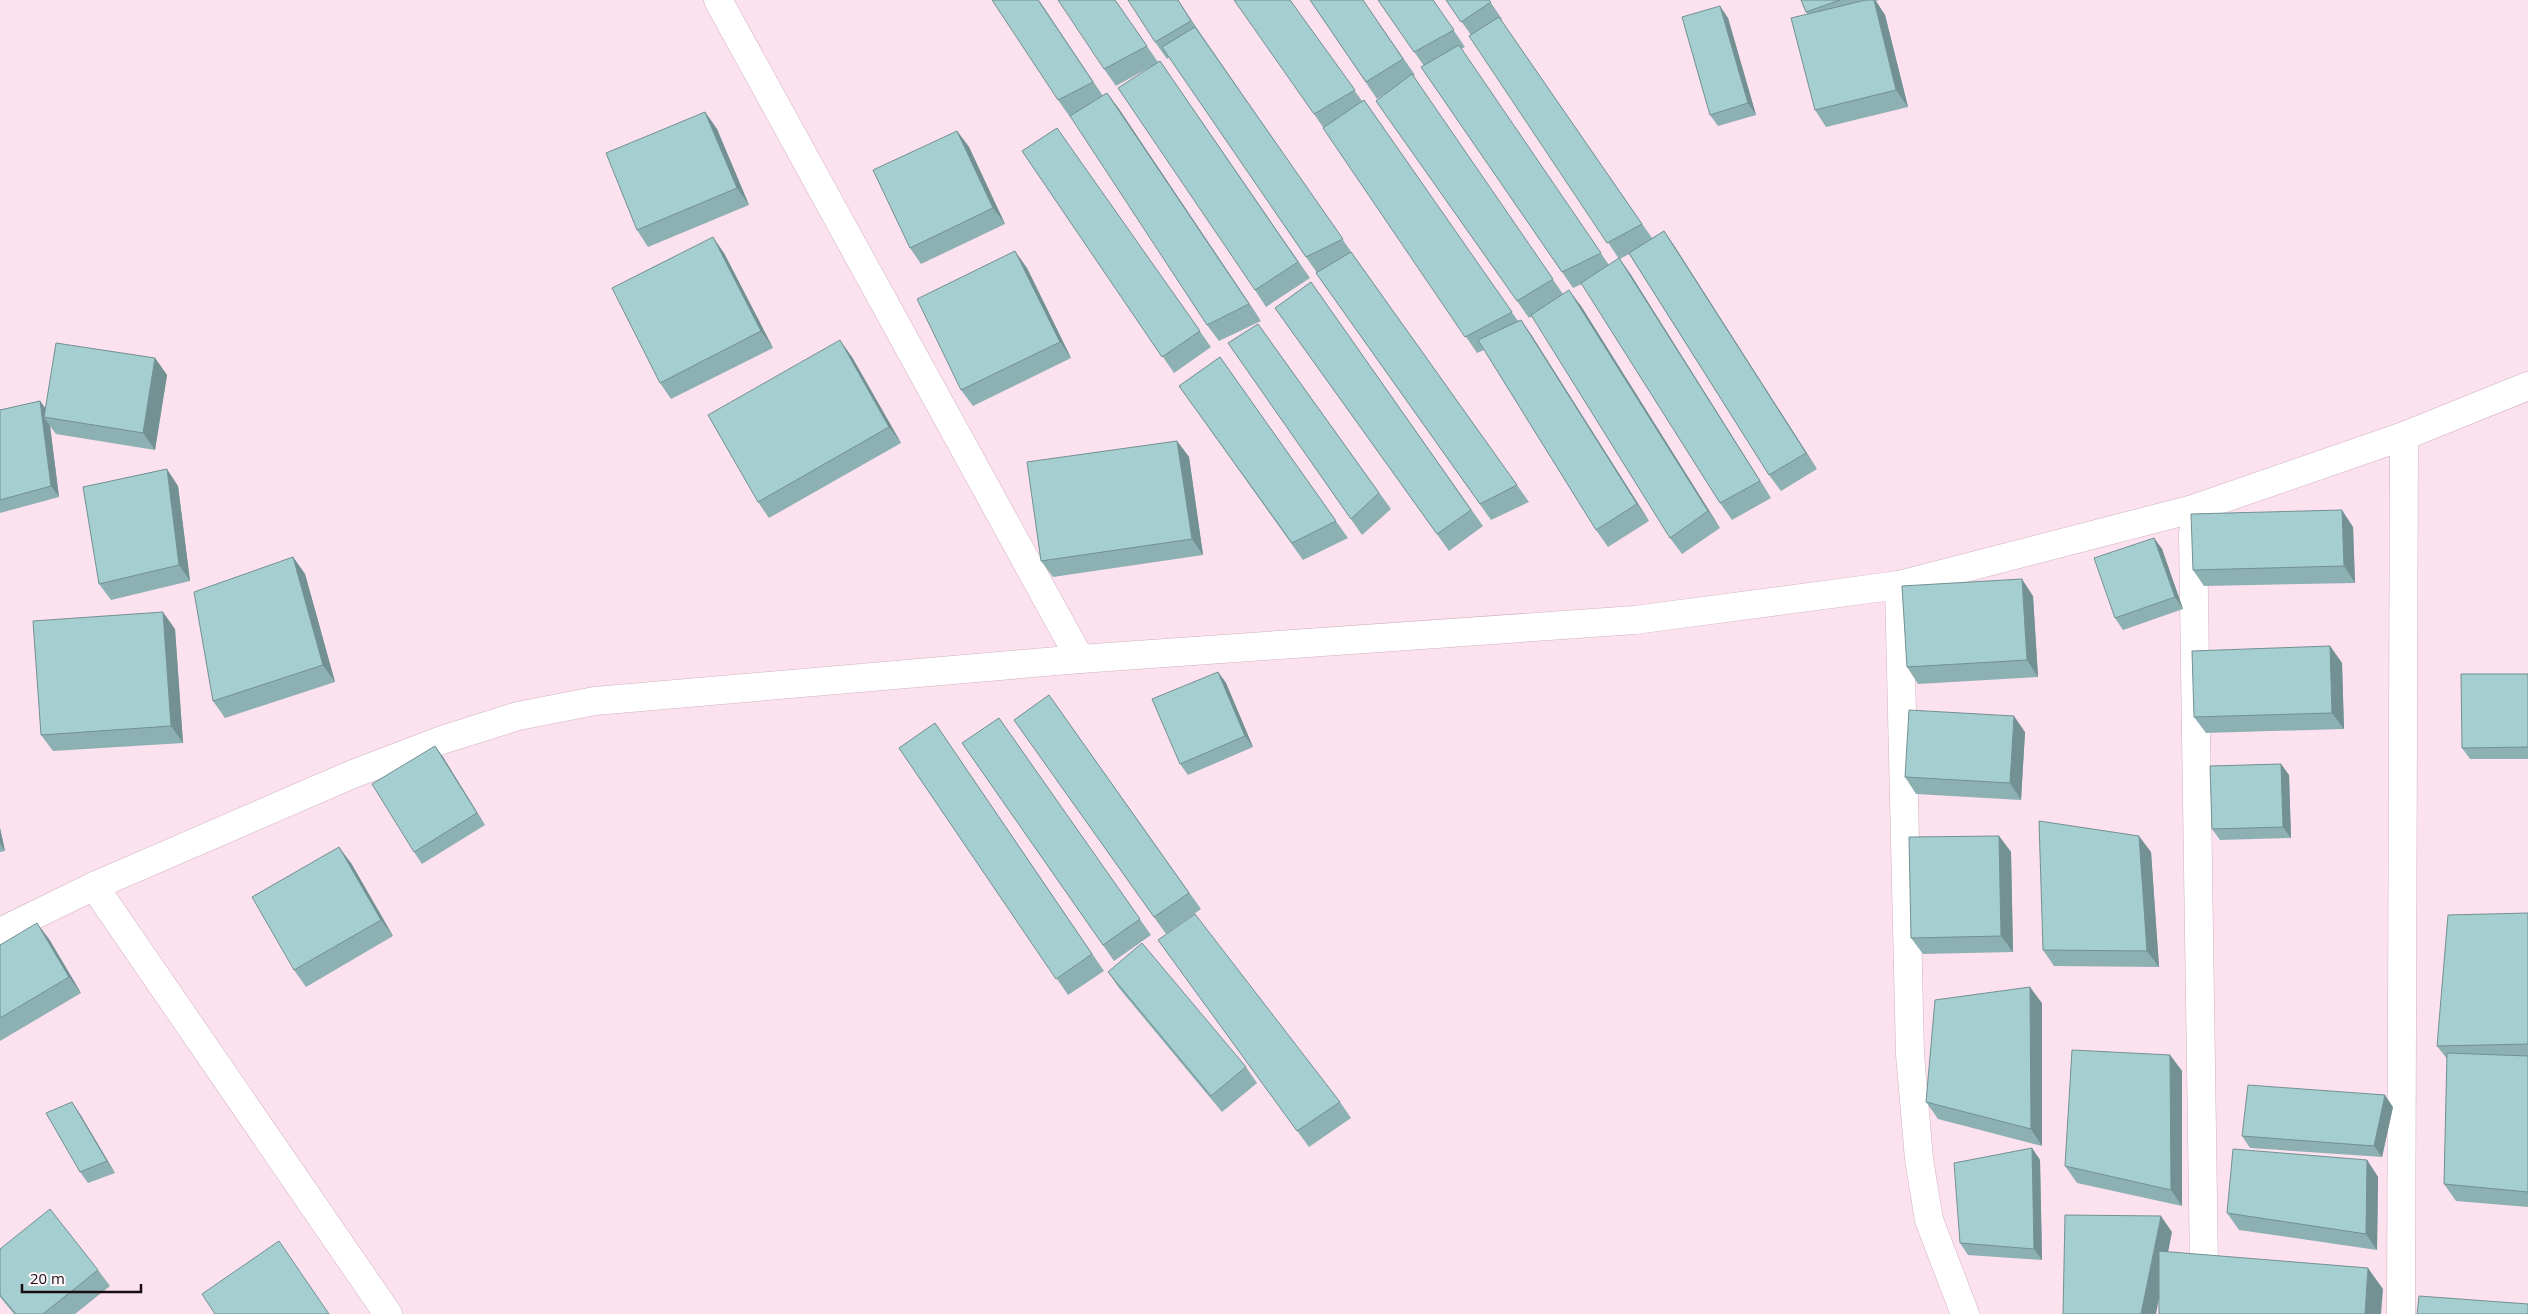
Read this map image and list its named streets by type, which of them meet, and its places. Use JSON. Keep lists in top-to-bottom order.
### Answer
{
  "scale_bar": "20 m"
}
